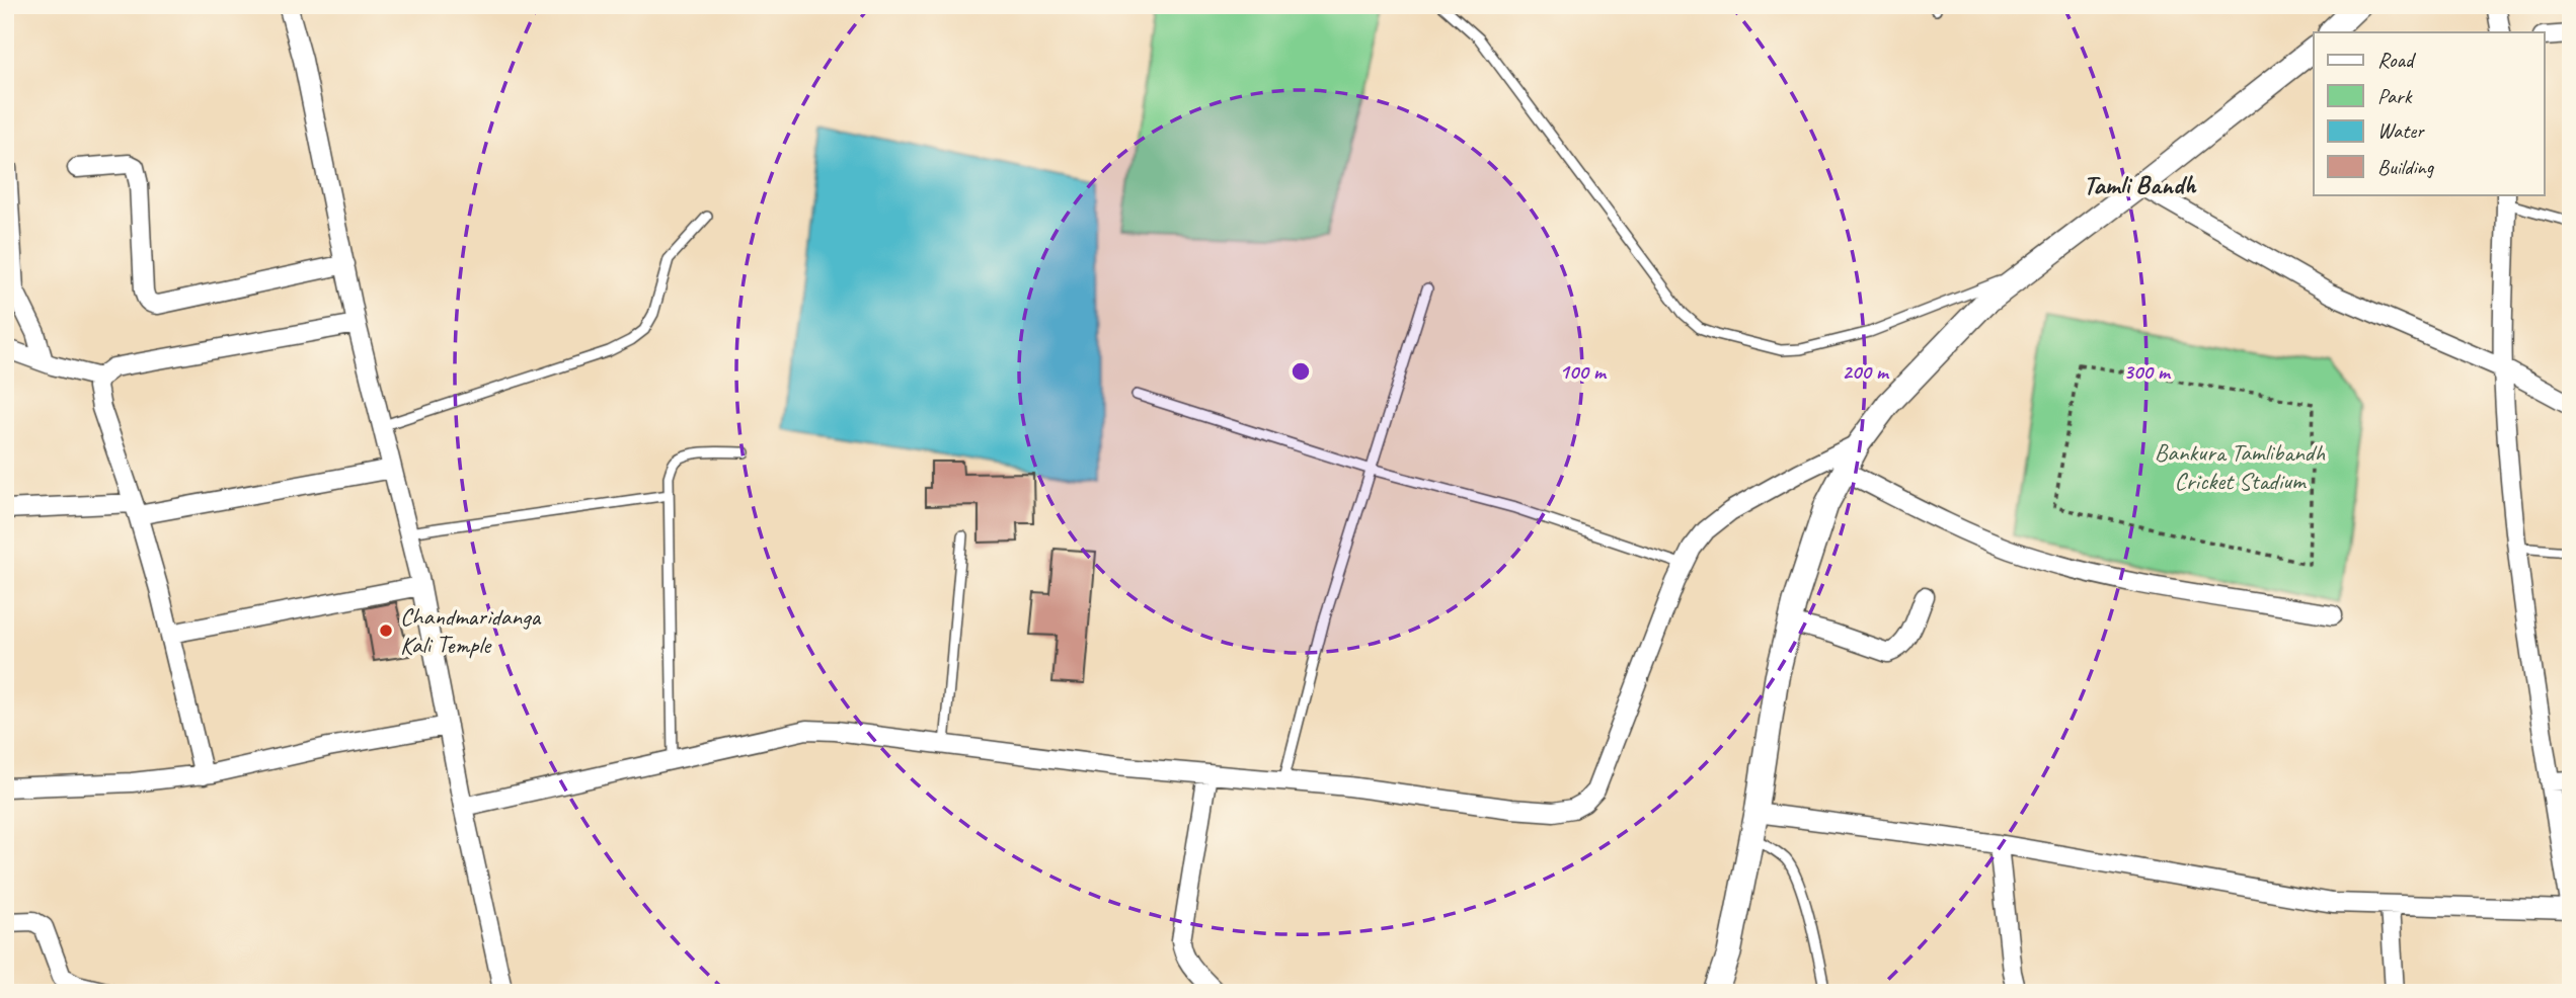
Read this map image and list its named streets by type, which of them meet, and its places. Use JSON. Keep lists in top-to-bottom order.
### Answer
{
  "districts": ["Tamli Bandh"],
  "parks": ["Bankura Tamlibandh Cricket Stadium"],
  "places": ["Chandmaridanga Kali Temple"],
  "legend": [
    "Road",
    "Park",
    "Water",
    "Building"
  ],
  "rings": ["100 m", "200 m", "300 m"]
}
